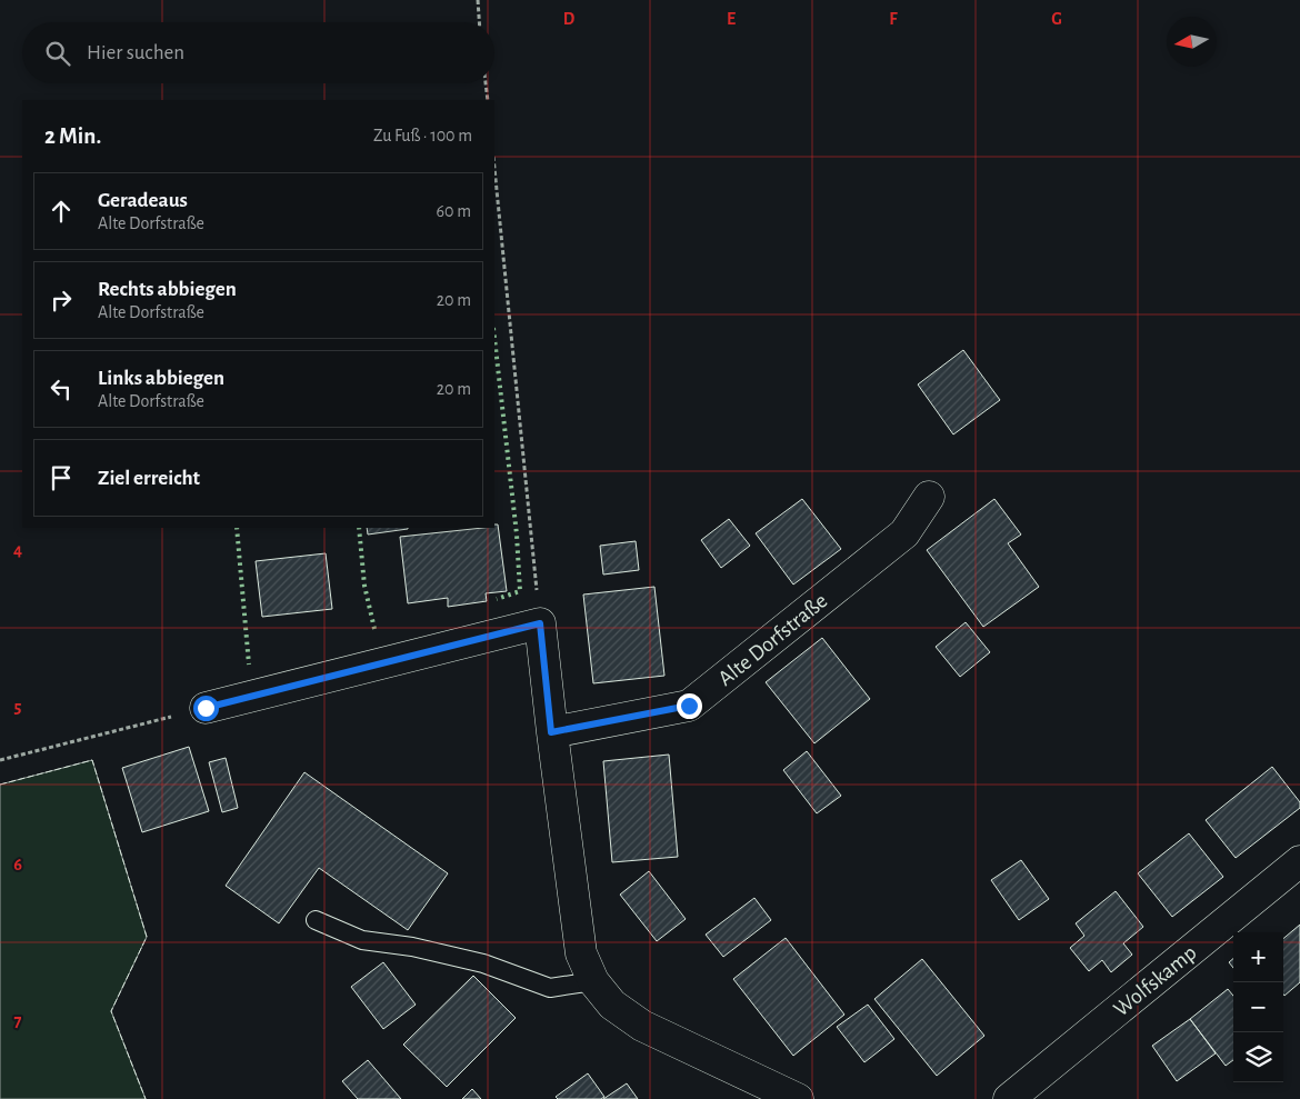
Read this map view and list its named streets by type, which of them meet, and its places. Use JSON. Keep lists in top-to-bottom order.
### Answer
{
  "streets": {
    "street": ["Alte Dorfstraße", "Wolfskamp"]
  },
  "north": "left",
  "page": {
    "search": "Hier suchen",
    "heading": ["2 Min.", "Zu Fuß · 100 m"],
    "list": [
      ["Geradeaus", "Alte Dorfstraße", "60 m"],
      ["Rechts abbiegen", "Alte Dorfstraße", "20 m"],
      ["Links abbiegen", "Alte Dorfstraße", "20 m"],
      "Ziel erreicht"
    ],
    "map_buttons": ["+", "−"]
  },
  "grid": {
    "columns": [
      "D",
      "E",
      "F",
      "G"
    ],
    "rows": [
      "4",
      "5",
      "6",
      "7"
    ]
  }
}
